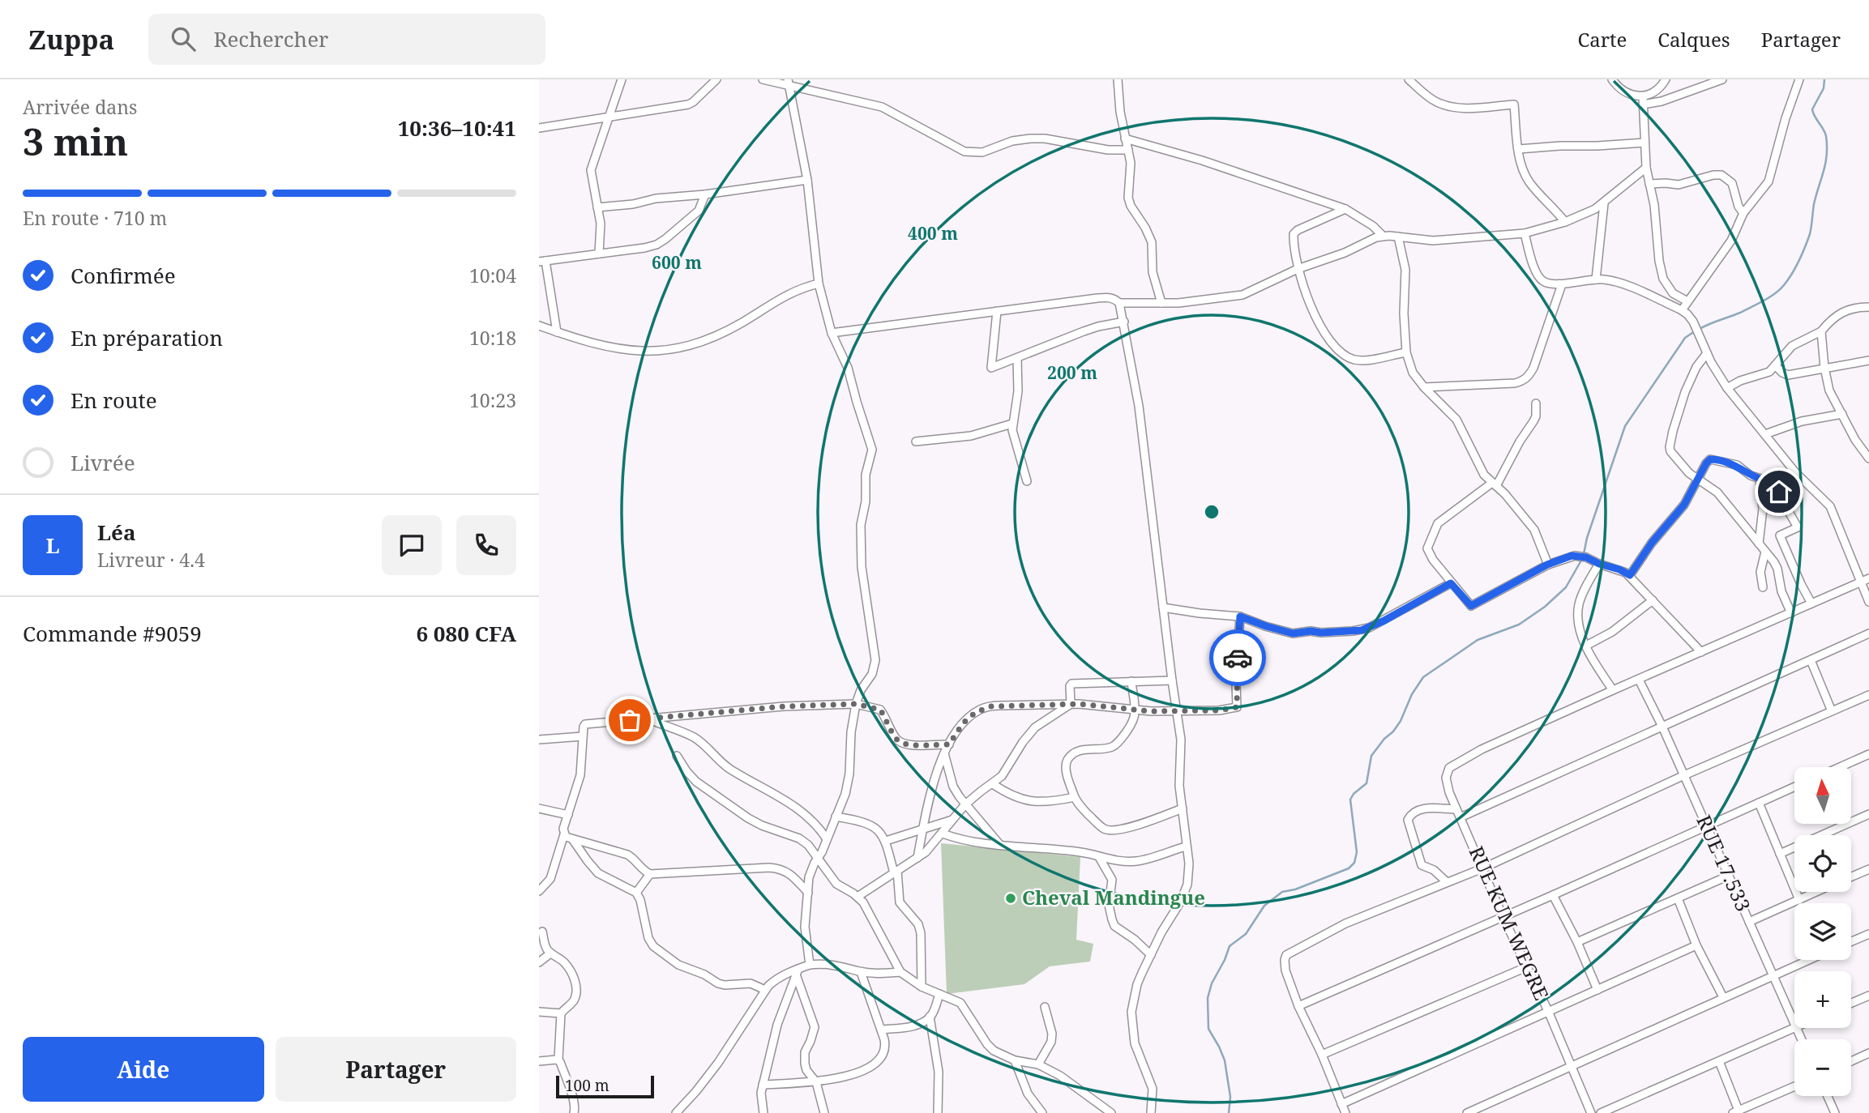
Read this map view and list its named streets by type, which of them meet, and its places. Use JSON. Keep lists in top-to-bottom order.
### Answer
{
  "streets": {
    "street": ["RUE 17.533", "RUE KUM WEGRE"]
  },
  "places": ["Cheval Mandingue"],
  "scale_bar": "100 m",
  "north": "top",
  "page": {
    "header": "Zuppa",
    "search": "Rechercher",
    "nav": ["Carte", "Calques", "Partager"],
    "heading": ["3 min", "Arrivée dans", "10:36–10:41"],
    "panel": [
      "Léa",
      "Livreur · 4.4",
      "Commande #9059",
      "6 080 CFA"
    ],
    "bar": "En route · 710 m",
    "list": [
      ["Confirmée", "10:04"],
      ["En préparation", "10:18"],
      ["En route", "10:23"],
      "Livrée"
    ],
    "round": "L",
    "map_buttons": ["+", "−"],
    "buttons": ["Aide", "Partager"],
    "scale": "100 m"
  },
  "rings": ["400 m", "600 m", "200 m"]
}
